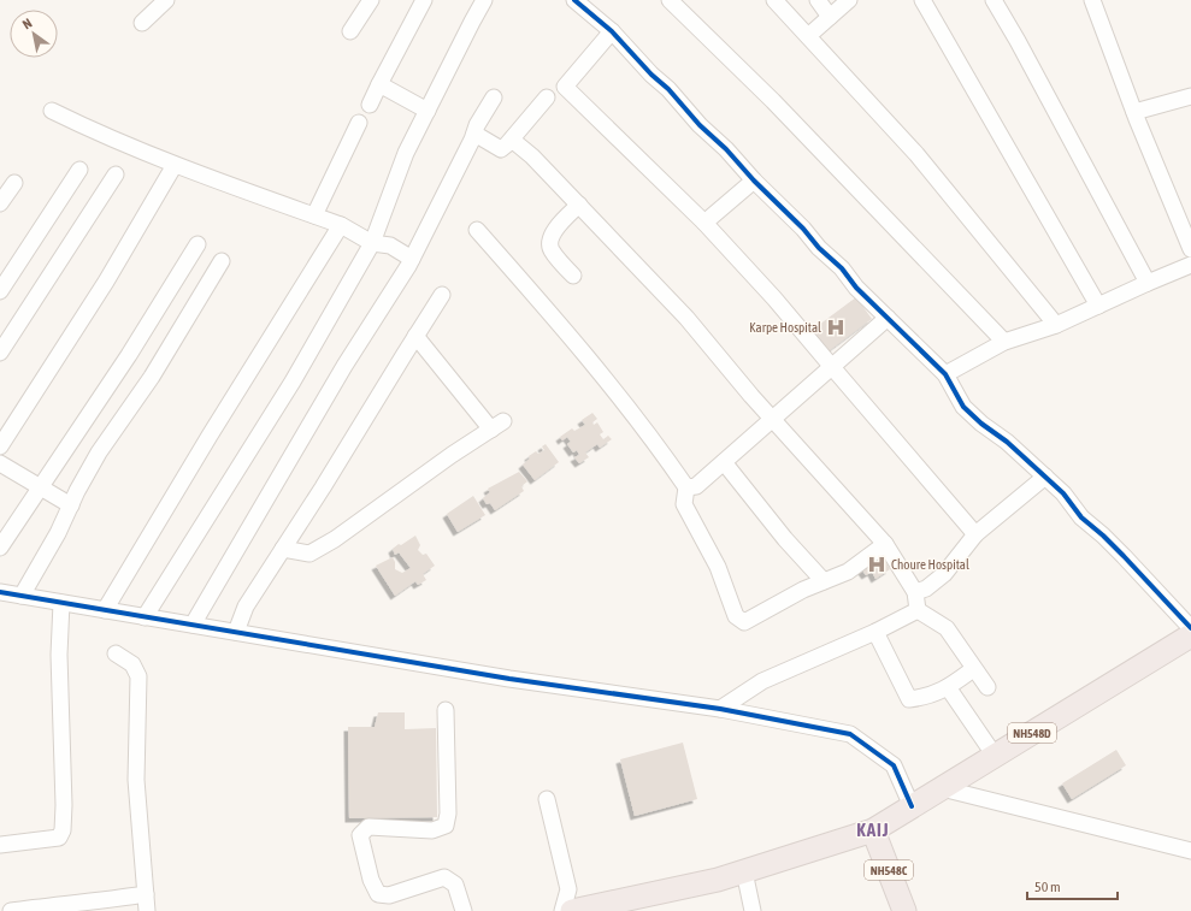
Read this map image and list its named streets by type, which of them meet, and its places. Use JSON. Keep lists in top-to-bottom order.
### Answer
{
  "streets": {
    "highway": ["NH548D", "NH548C"]
  },
  "crossings": [
    ["NH548D", "NH548C"]
  ],
  "districts": ["KAIJ"],
  "places": {
    "hospital": ["Karpe Hospital", "Choure Hospital"]
  },
  "scale_bar": "50 m",
  "north": "top left"
}
